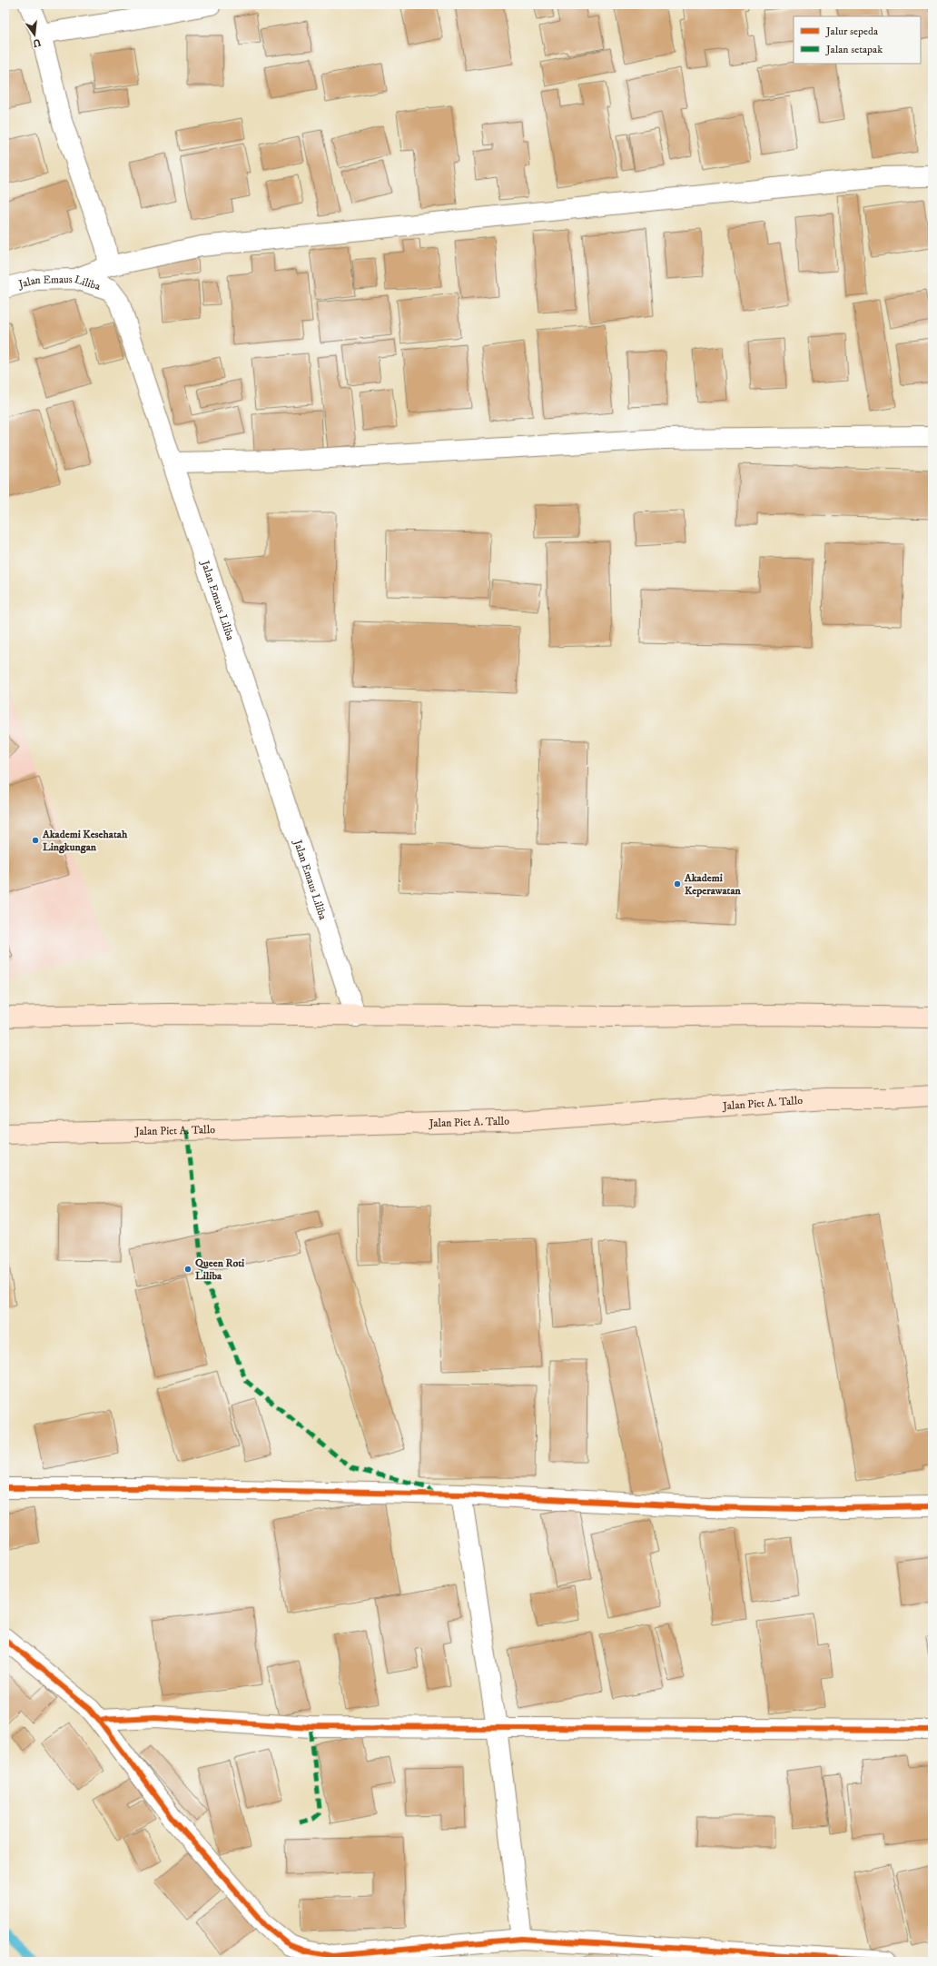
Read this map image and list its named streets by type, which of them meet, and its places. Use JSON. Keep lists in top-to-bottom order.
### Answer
{
  "streets": {
    "main road": ["Jalan Piet A. Tallo"],
    "street": ["Jalan Emaus Liliba"]
  },
  "places": ["Akademi Kesehatah Lingkungan", "Akademi Keperawatan", "Queen Roti Liliba"],
  "legend": ["Jalur sepeda", "Jalan setapak"],
  "north": "bottom"
}
